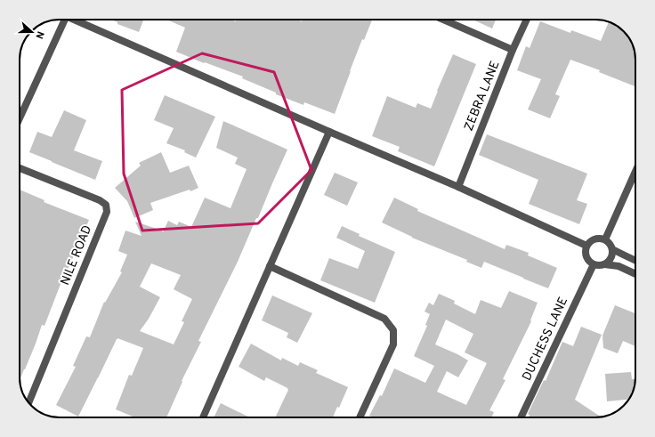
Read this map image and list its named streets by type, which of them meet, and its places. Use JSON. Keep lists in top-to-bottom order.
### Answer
{
  "streets": {
    "street": ["ZEBRA LANE", "NILE ROAD", "DUCHESS LANE"]
  },
  "north": "right"
}
